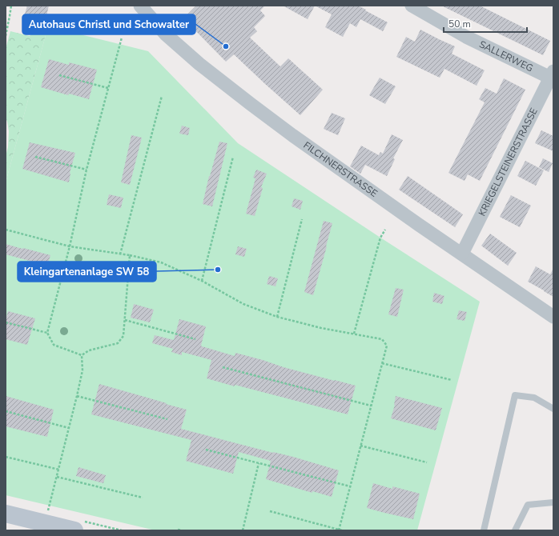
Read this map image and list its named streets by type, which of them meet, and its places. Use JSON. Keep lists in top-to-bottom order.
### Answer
{
  "streets": {
    "street": ["SALLERWEG", "KRIEGELSTEINERSTRASSE", "FILCHNERSTRASSE"]
  },
  "crossings": [
    ["SALLERWEG", "KRIEGELSTEINERSTRASSE"],
    ["KRIEGELSTEINERSTRASSE", "FILCHNERSTRASSE"]
  ],
  "places": ["Autohaus Christl und Schowalter", "Kleingartenanlage SW 58"],
  "scale_bar": "50 m"
}
